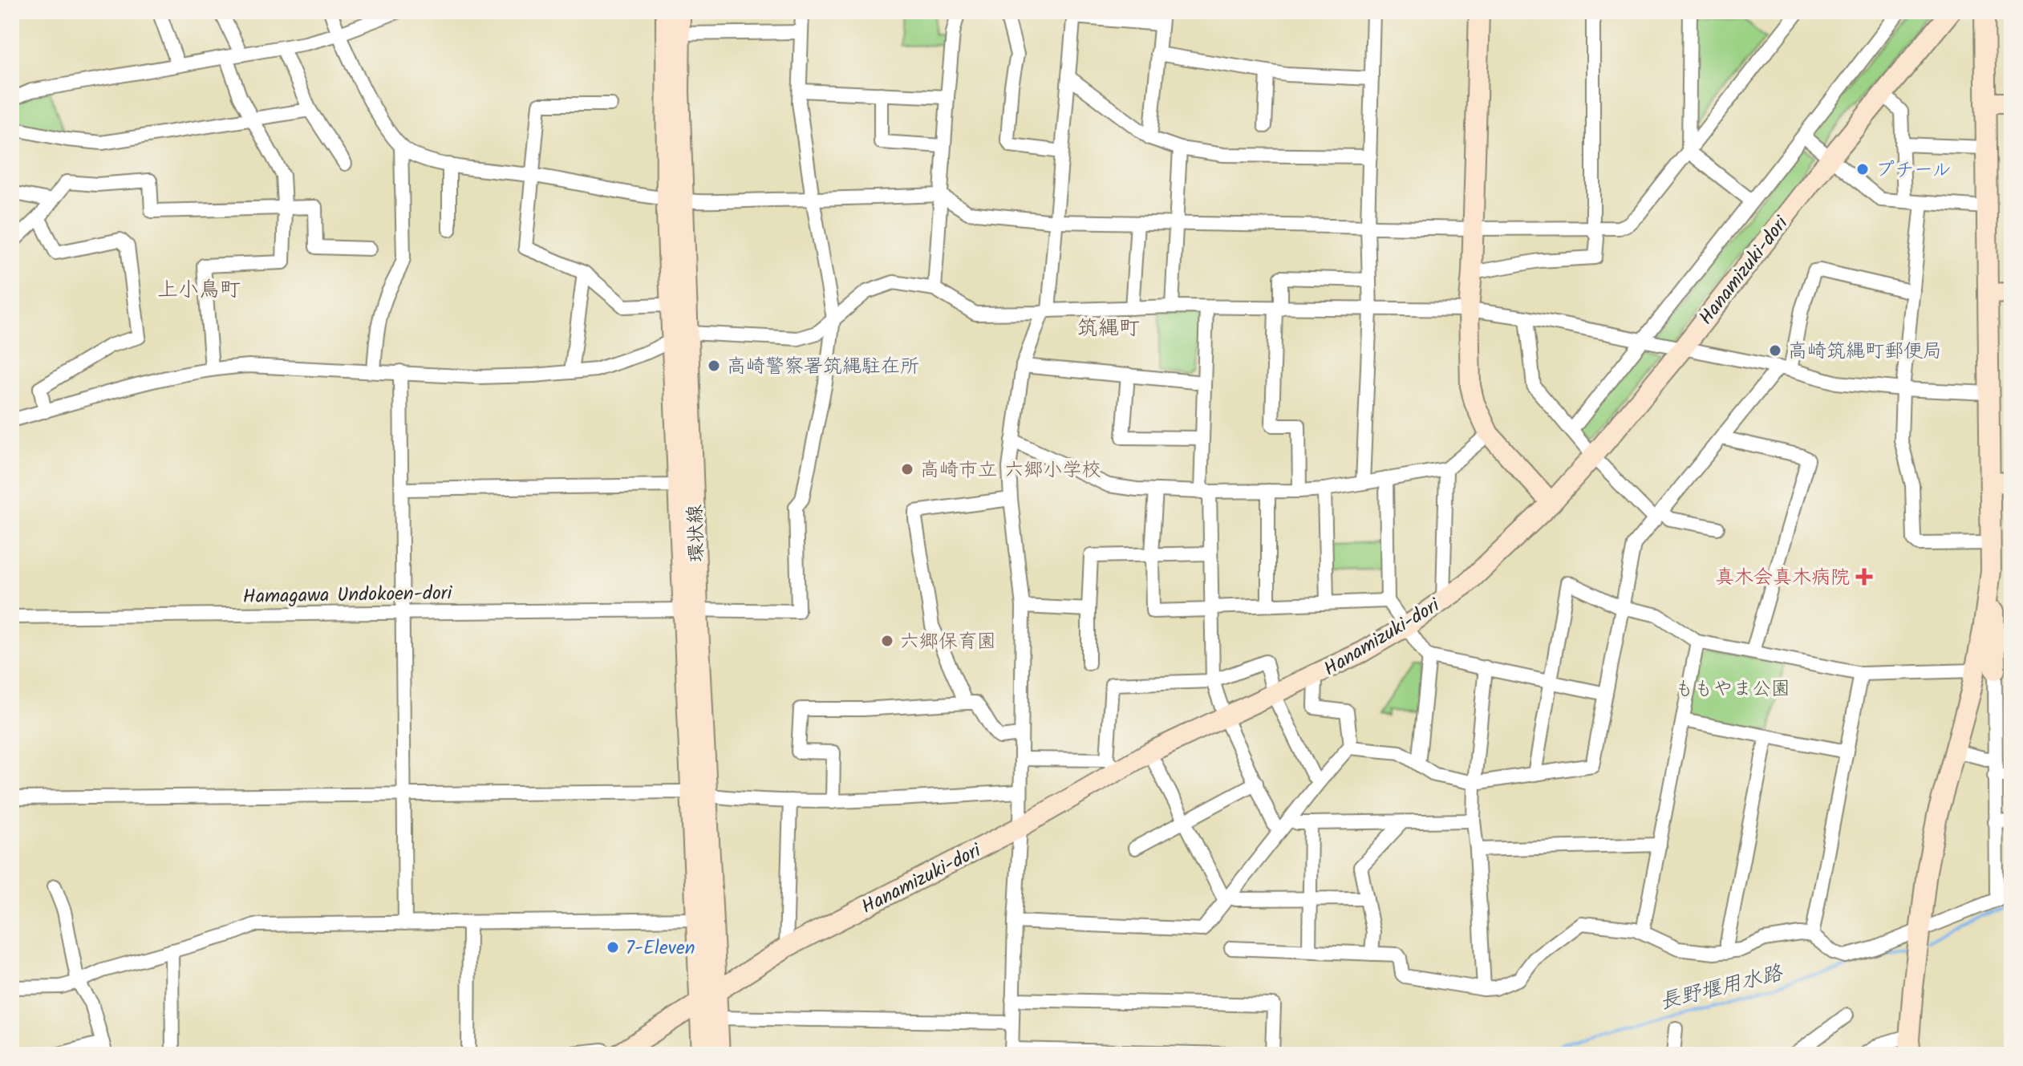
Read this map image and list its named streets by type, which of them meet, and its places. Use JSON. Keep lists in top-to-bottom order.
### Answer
{
  "streets": {
    "street": ["Hanamizuki-dori", "環状線", "Hamagawa Undokoen-dori"]
  },
  "crossings": [
    ["Hanamizuki-dori", "環状線"],
    ["環状線", "Hamagawa Undokoen-dori"]
  ],
  "districts": ["上小鳥町", "筑縄町"],
  "water": ["長野堰用水路"],
  "parks": ["ももやま公園"],
  "places": {
    "other": [
      "プチール",
      "高崎筑縄町郵便局",
      "高崎警察署筑縄駐在所",
      "高崎市立 六郷小学校",
      "六郷保育園",
      "7-Eleven"
    ],
    "health": ["真木会真木病院"]
  }
}
